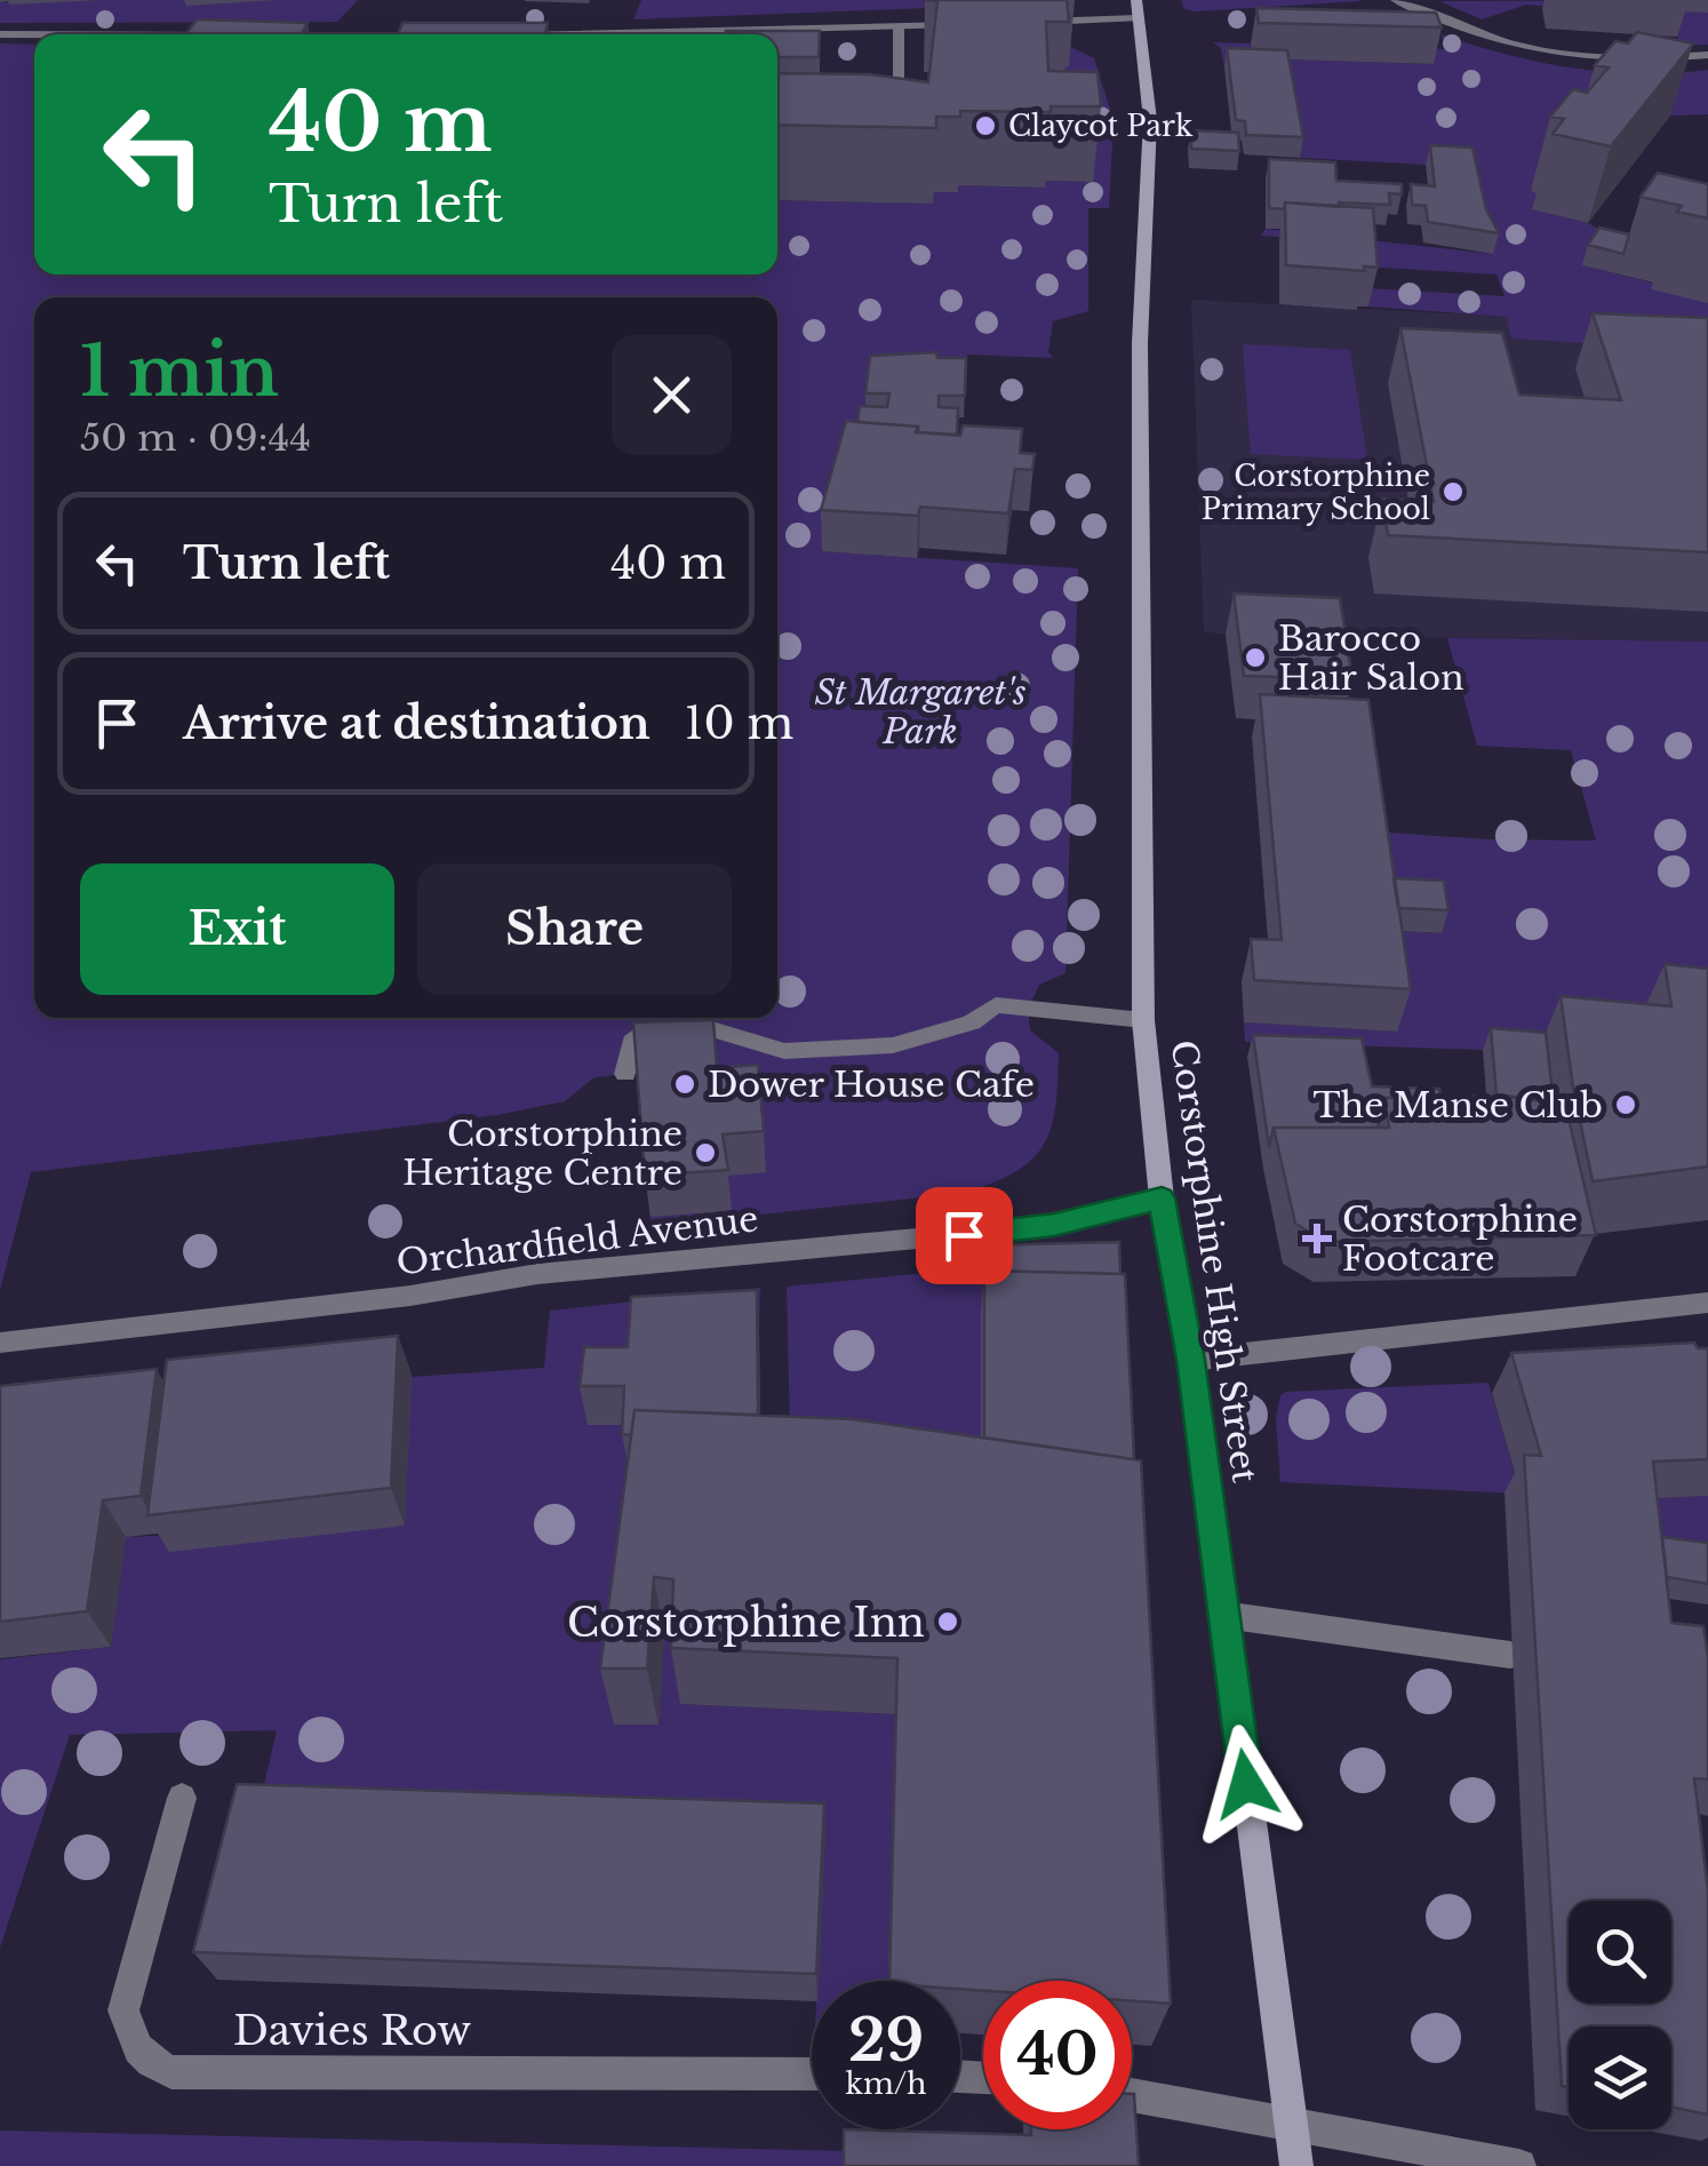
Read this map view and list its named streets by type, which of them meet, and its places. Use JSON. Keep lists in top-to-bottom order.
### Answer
{
  "streets": {
    "street": ["Orchardfield Avenue", "Corstorphine High Street", "Davies Row"]
  },
  "crossings": [
    ["Orchardfield Avenue", "Corstorphine High Street"]
  ],
  "parks": ["St Margaret's Park"],
  "places": {
    "other": [
      "Claycot Park",
      "Corstorphine Primary School",
      "Barocco Hair Salon",
      "Dower House Cafe",
      "The Manse Club",
      "Corstorphine Heritage Centre",
      "Corstorphine Inn"
    ],
    "health": ["Corstorphine Footcare"]
  },
  "page": {
    "turn": ["40 m", "Turn left"],
    "heading": ["1 min", "50 m · 09:44"],
    "list": [
      {
        "name": "Turn left",
        "value": "40 m"
      },
      {
        "name": "Arrive at destination",
        "value": "10 m"
      }
    ],
    "buttons": ["Exit", "Share"],
    "speed": "29 km/h",
    "limit": "40"
  }
}
